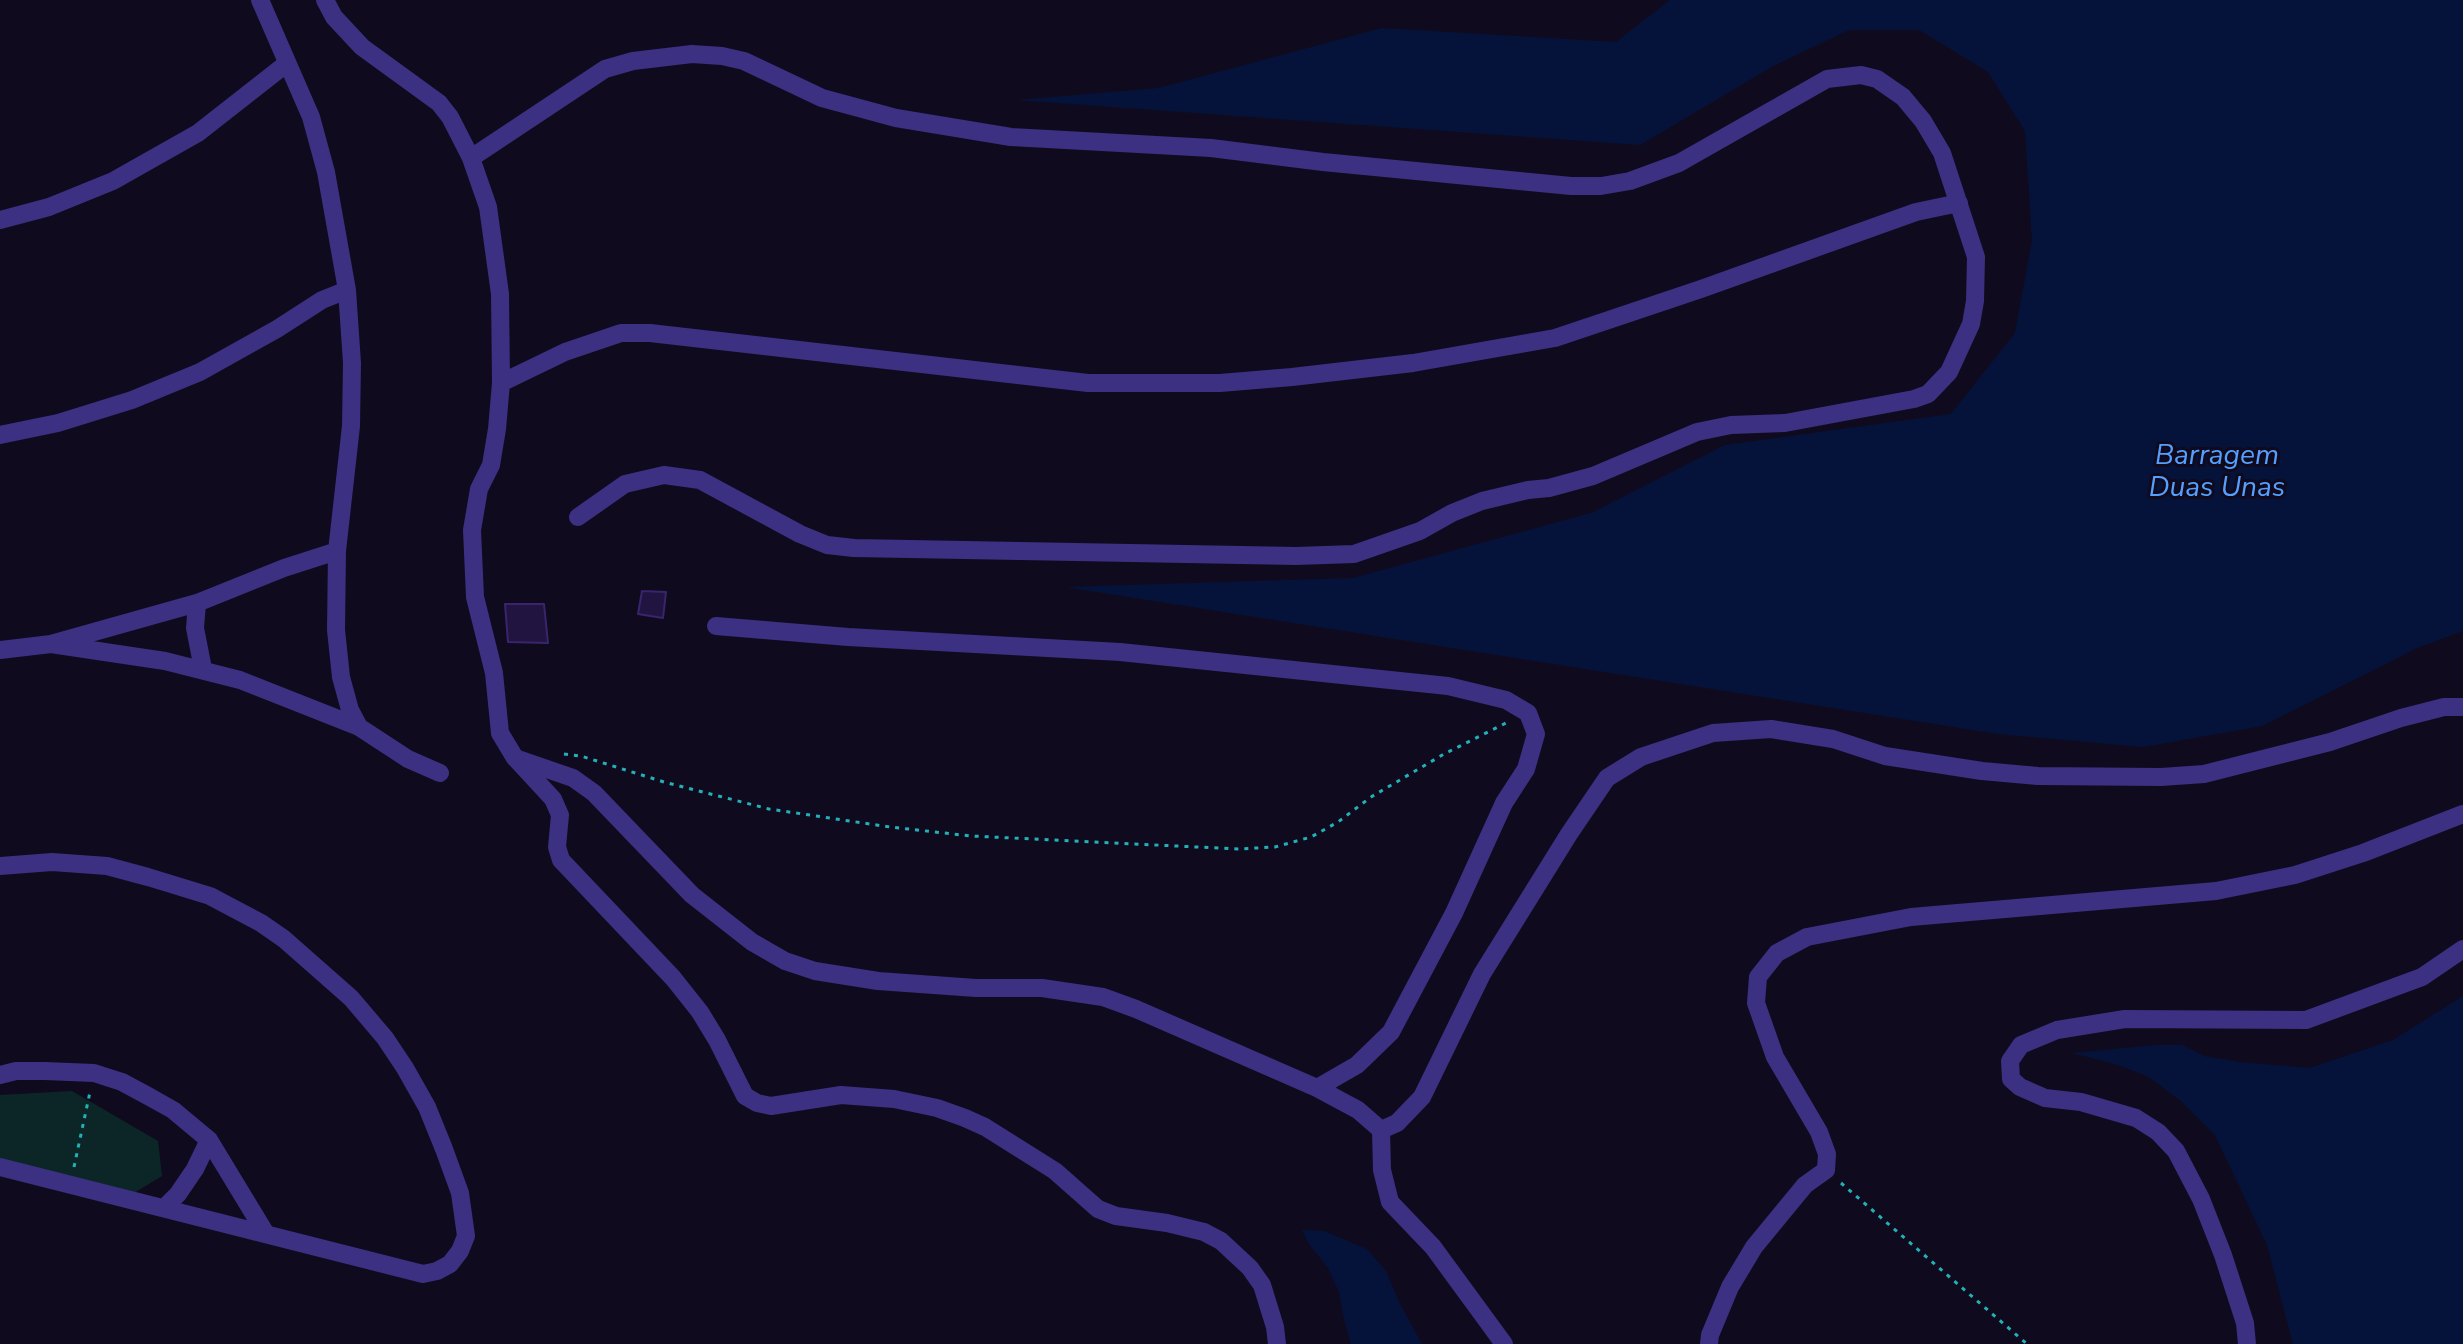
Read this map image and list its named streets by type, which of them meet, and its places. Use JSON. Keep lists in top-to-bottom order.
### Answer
{
  "water": ["Barragem Duas Unas"]
}
